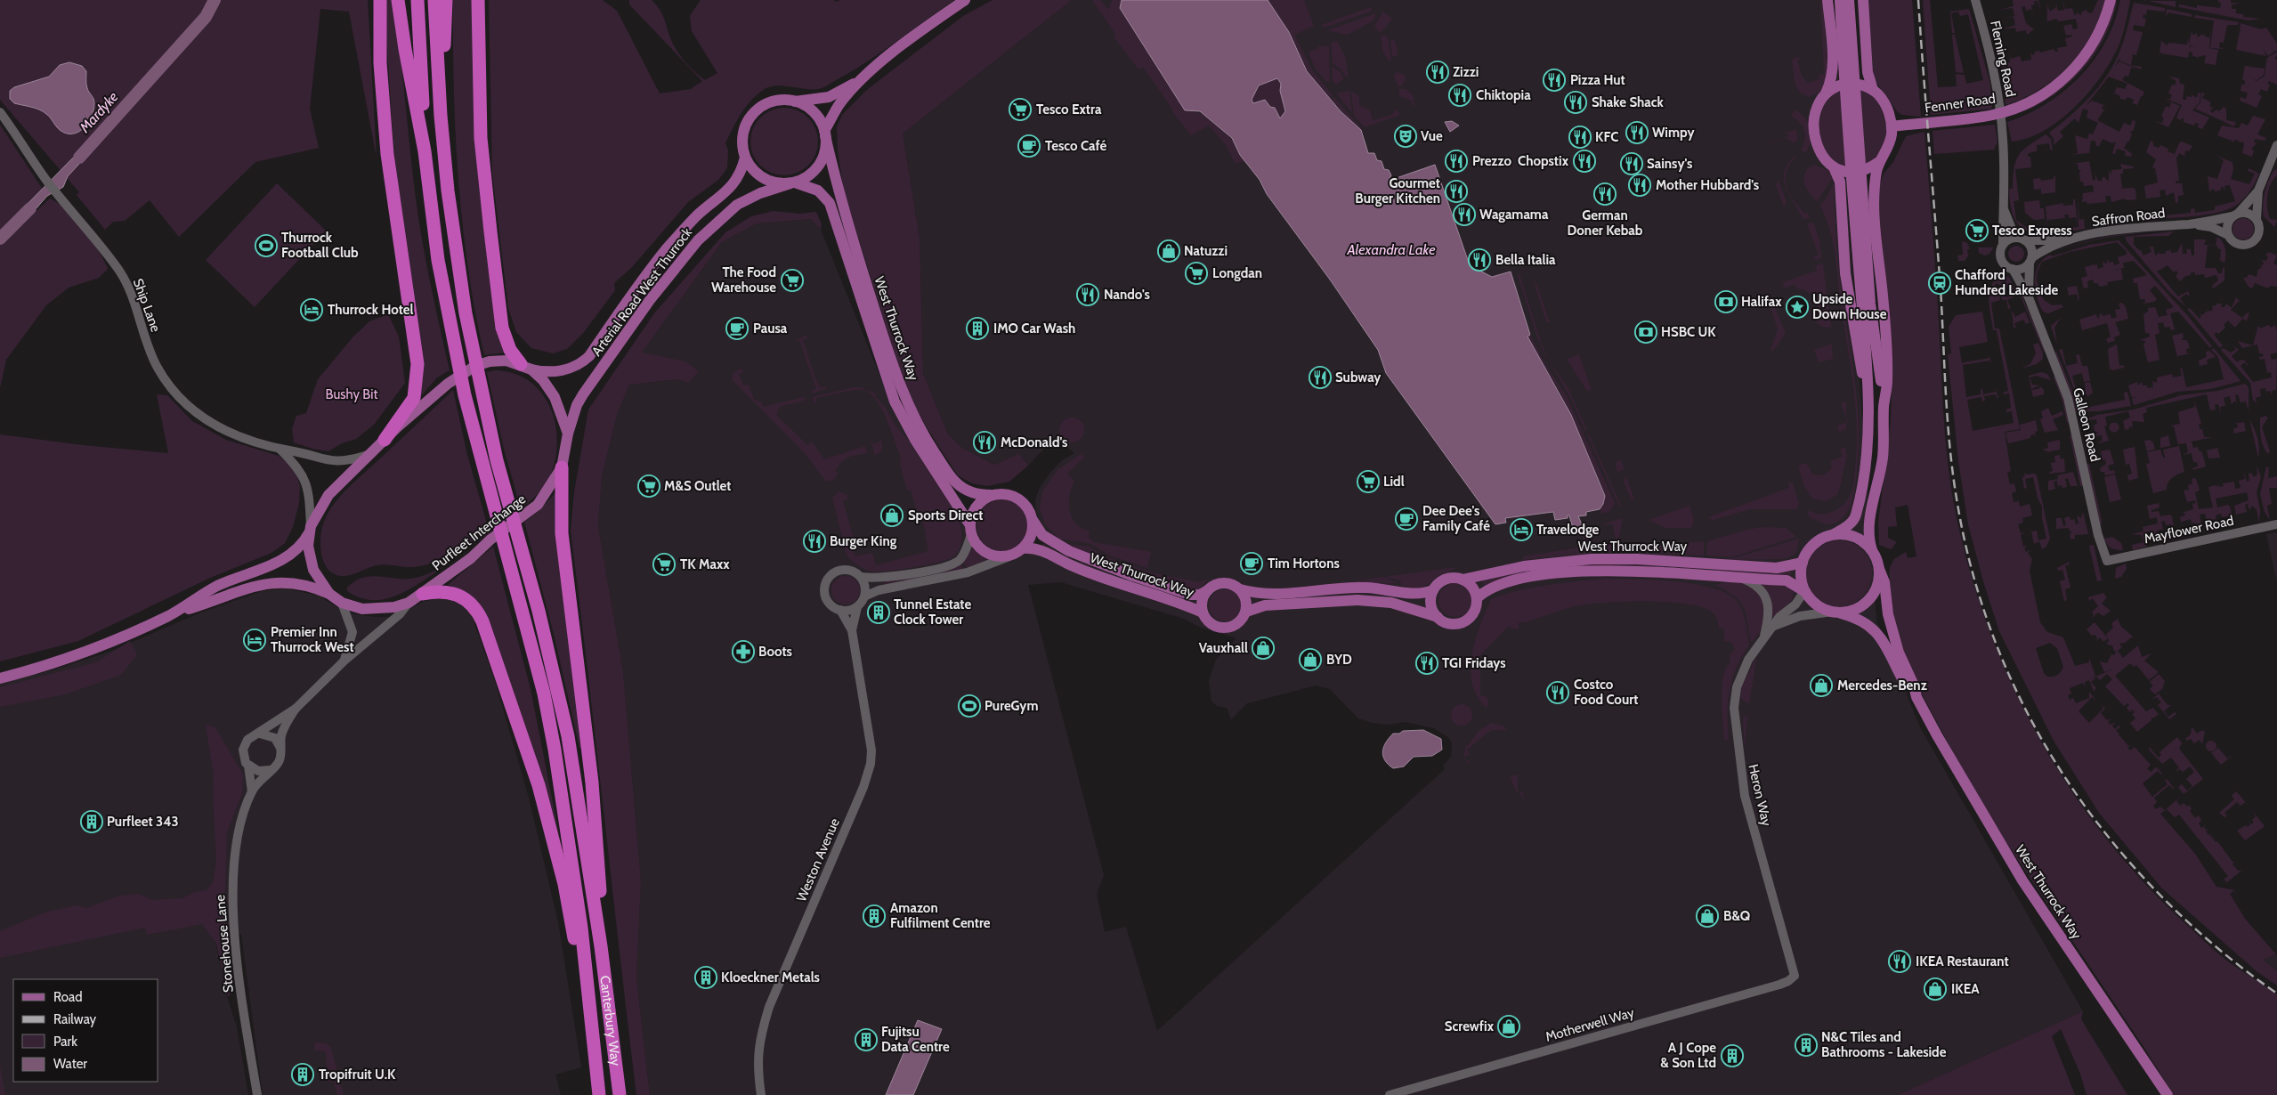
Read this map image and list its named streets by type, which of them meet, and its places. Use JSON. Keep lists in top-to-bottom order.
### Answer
{
  "streets": {
    "highway": ["Canterbury Way"],
    "main road": [
      "Fenner Road",
      "Arterial Road West Thurrock",
      "West Thurrock Way",
      "Purfleet Interchange"
    ],
    "street": [
      "Fleming Road",
      "Saffron Road",
      "Ship Lane",
      "Galleon Road",
      "Mayflower Road",
      "Heron Way",
      "Weston Avenue",
      "Stonehouse Lane",
      "Motherwell Way"
    ]
  },
  "crossings": [
    ["Fleming Road", "Saffron Road"],
    ["Fleming Road", "Galleon Road"],
    ["Saffron Road", "Galleon Road"],
    ["Arterial Road West Thurrock", "West Thurrock Way"],
    ["Arterial Road West Thurrock", "Purfleet Interchange"],
    ["Ship Lane", "Purfleet Interchange"],
    ["West Thurrock Way", "Heron Way"],
    ["Galleon Road", "Mayflower Road"],
    ["Purfleet Interchange", "Stonehouse Lane"],
    ["Heron Way", "Motherwell Way"]
  ],
  "water": ["Mardyke", "Alexandra Lake"],
  "parks": ["Bushy Bit"],
  "places": {
    "restaurant": [
      "Zizzi",
      "Pizza Hut",
      "Chiktopia",
      "Shake Shack",
      "Wimpy",
      "KFC",
      "Prezzo",
      "Chopstix",
      "Sainsy's",
      "Mother Hubbard's",
      "Gourmet Burger Kitchen",
      "German Doner Kebab",
      "Wagamama",
      "Bella Italia",
      "Nando's",
      "Subway",
      "McDonald's",
      "Burger King",
      "TGI Fridays",
      "Costco Food Court",
      "IKEA Restaurant"
    ],
    "supermarket": [
      "Tesco Extra",
      "Tesco Express",
      "Longdan",
      "The Food Warehouse",
      "Lidl",
      "M&S Outlet",
      "TK Maxx"
    ],
    "theatre": ["Vue"],
    "cafe": [
      "Tesco Café",
      "Pausa",
      "Dee Dee's Family Café",
      "Tim Hortons"
    ],
    "sports": ["Thurrock Football Club", "PureGym"],
    "shop": [
      "Natuzzi",
      "Sports Direct",
      "Vauxhall",
      "BYD",
      "Mercedes-Benz",
      "B&Q",
      "IKEA",
      "Screwfix"
    ],
    "station": ["Chafford Hundred Lakeside"],
    "bank": ["Halifax", "HSBC UK"],
    "place": ["Upside Down House"],
    "hotel": ["Thurrock Hotel", "Travelodge", "Premier Inn Thurrock West"],
    "building": [
      "IMO Car Wash",
      "Tunnel Estate Clock Tower",
      "Purfleet 343",
      "Amazon Fulfilment Centre",
      "Kloeckner Metals",
      "Fujitsu Data Centre",
      "N&C Tiles and Bathrooms - Lakeside",
      "A J Cope & Son Ltd",
      "Tropifruit U.K"
    ],
    "pharmacy": ["Boots"]
  },
  "legend": [
    "Road",
    "Railway",
    "Park",
    "Water"
  ]
}
